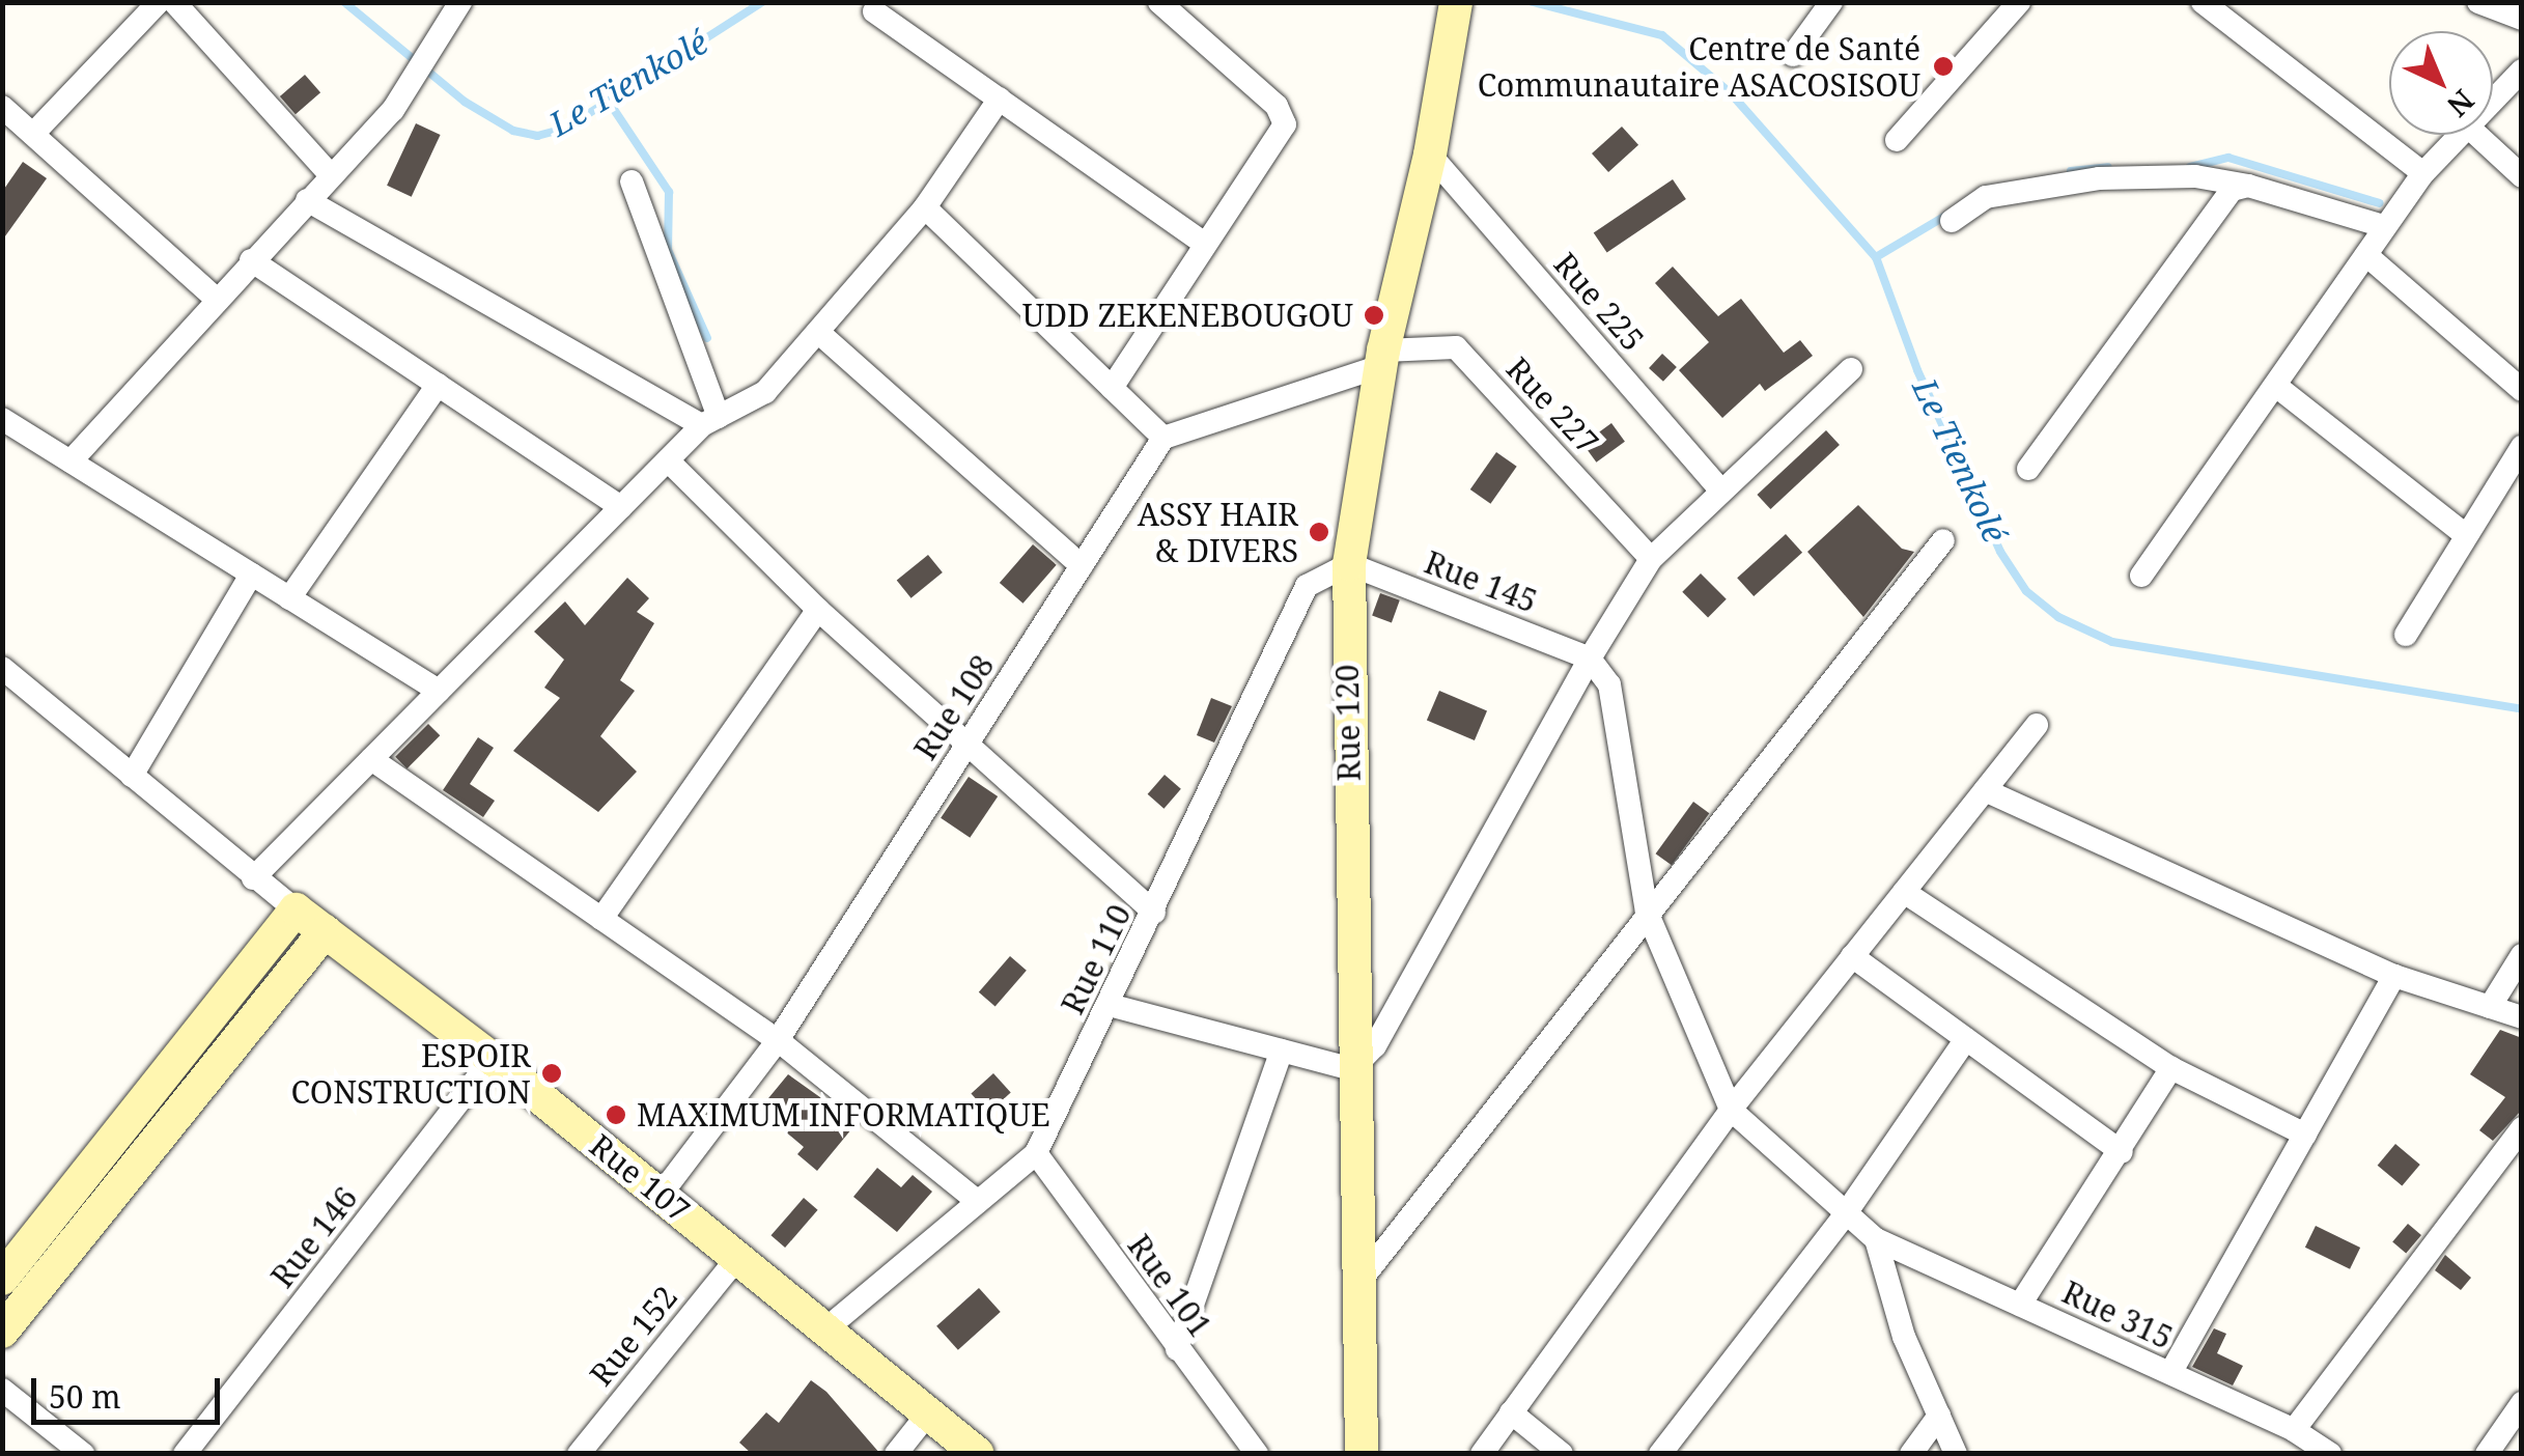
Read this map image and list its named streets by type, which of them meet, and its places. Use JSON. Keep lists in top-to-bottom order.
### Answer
{
  "streets": {
    "main road": ["Rue 120", "Rue 107"],
    "street": [
      "Rue 225",
      "Rue 227",
      "Rue 145",
      "Rue 108",
      "Rue 110",
      "Rue 146",
      "Rue 101",
      "Rue 315",
      "Rue 152"
    ]
  },
  "crossings": [
    ["Rue 225", "Rue 120"],
    ["Rue 227", "Rue 120"],
    ["Rue 145", "Rue 120"],
    ["Rue 145", "Rue 110"],
    ["Rue 108", "Rue 107"],
    ["Rue 120", "Rue 110"],
    ["Rue 110", "Rue 107"],
    ["Rue 110", "Rue 101"],
    ["Rue 107", "Rue 146"],
    ["Rue 107", "Rue 152"]
  ],
  "water": ["Le Tienkolé"],
  "places": [
    "Centre de Santé Communautaire ASACOSISOU",
    "UDD ZEKENEBOUGOU",
    "ASSY HAIR & DIVERS",
    "ESPOIR CONSTRUCTION",
    "MAXIMUM INFORMATIQUE"
  ],
  "scale_bar": "50 m",
  "north": "bottom right"
}
